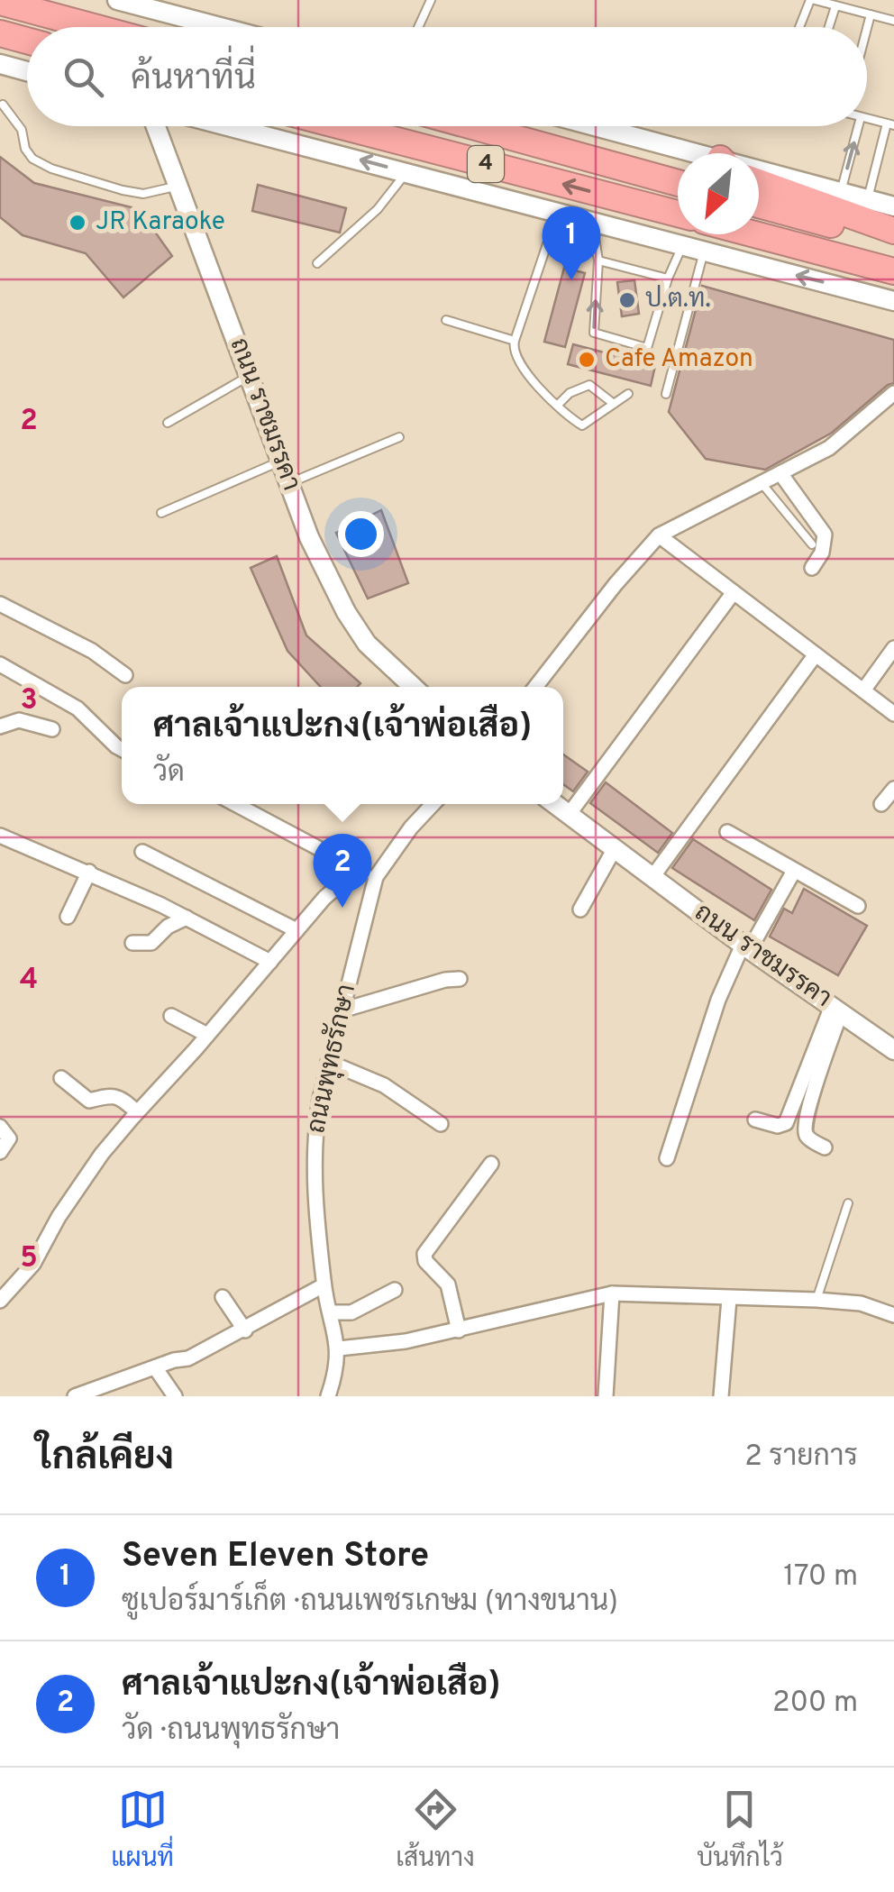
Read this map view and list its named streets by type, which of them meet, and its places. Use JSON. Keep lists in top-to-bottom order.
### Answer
{
  "streets": {
    "highway": ["4"],
    "main road": ["ถนน ราชมรรคา"],
    "street": ["ถนนพุทธรักษา"]
  },
  "places": ["JR Karaoke", "ป.ต.ท.", "Cafe Amazon"],
  "north": "bottom left",
  "page": {
    "search": "ค้นหาที่นี่",
    "pins": ["1", "2"],
    "popup": ["ศาลเจ้าแปะกง(เจ้าพ่อเสือ)", "วัด"],
    "heading": ["ใกล้เคียง", "2 รายการ"],
    "list": [
      {
        "mark": "1",
        "name": "Seven Eleven Store",
        "note": "ซูเปอร์มาร์เก็ต · ถนนเพชรเกษม (ทางขนาน)",
        "value": "170 m"
      },
      {
        "mark": "2",
        "name": "ศาลเจ้าแปะกง(เจ้าพ่อเสือ)",
        "note": "วัด · ถนนพุทธรักษา",
        "value": "200 m"
      }
    ],
    "nav": ["แผนที่", "เส้นทาง", "บันทึกไว้"]
  },
  "grid": {
    "rows": [
      "2",
      "3",
      "4",
      "5"
    ]
  }
}
